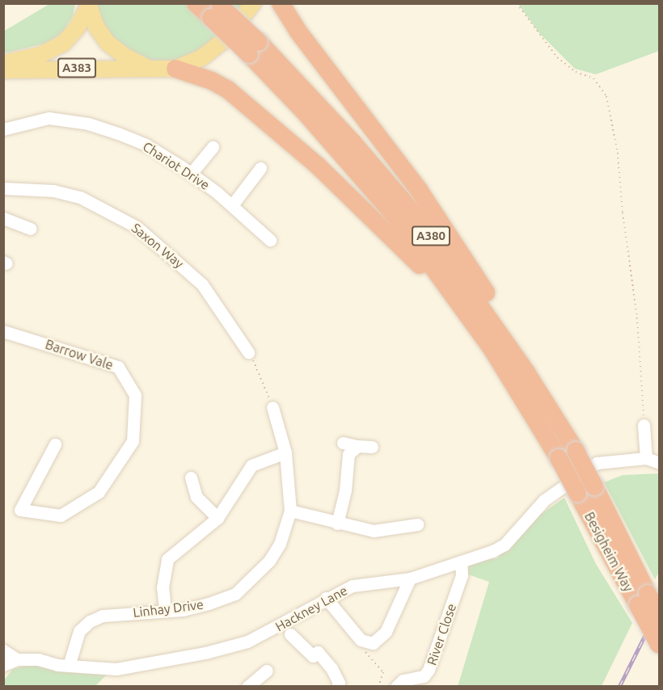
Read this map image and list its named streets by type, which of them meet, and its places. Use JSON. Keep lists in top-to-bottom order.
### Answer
{
  "streets": {
    "highway": ["A380", "Besigheim Way"],
    "main road": ["A383"],
    "street": [
      "Chariot Drive",
      "Saxon Way",
      "Barrow Vale",
      "Linhay Drive",
      "Hackney Lane",
      "River Close"
    ]
  },
  "crossings": [
    ["A380", "Besigheim Way"],
    ["Linhay Drive", "Hackney Lane"],
    ["Hackney Lane", "River Close"]
  ]
}
